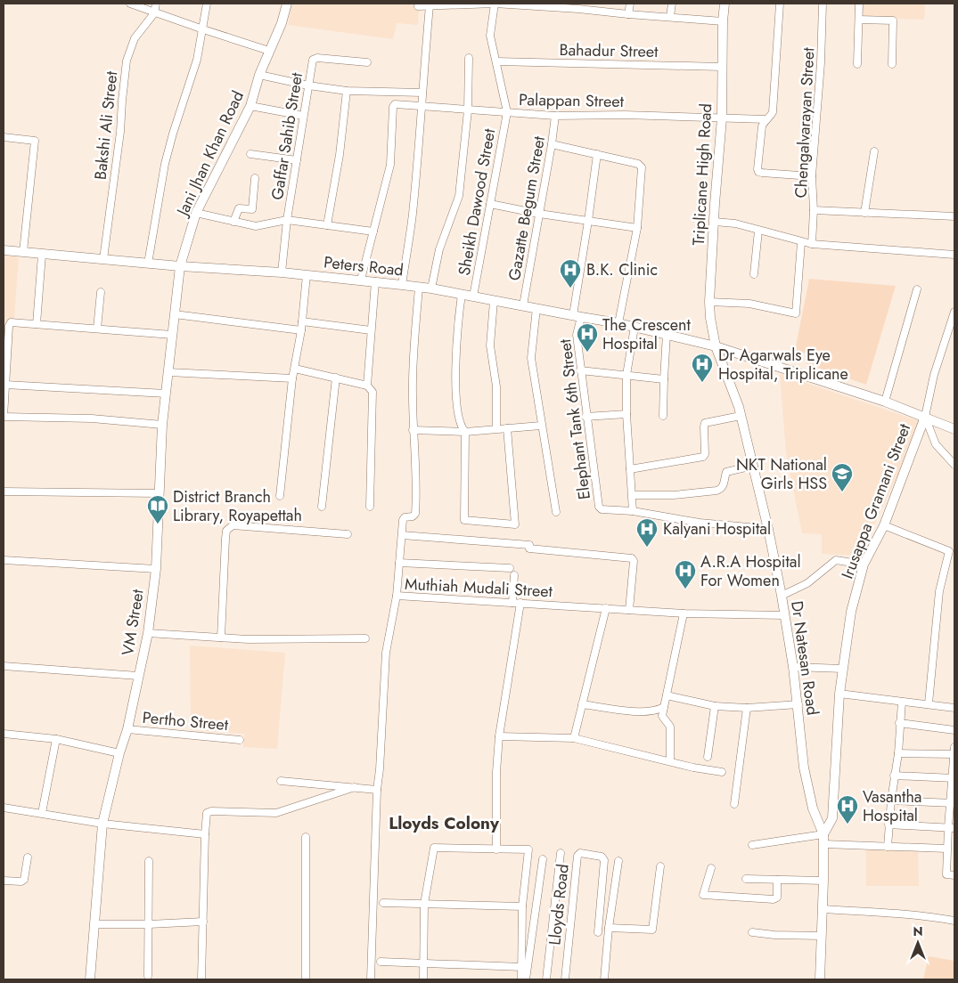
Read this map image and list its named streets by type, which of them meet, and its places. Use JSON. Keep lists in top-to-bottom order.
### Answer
{
  "streets": {
    "main road": [
      "Jani Jhan Khan Road",
      "Triplicane High Road",
      "Peters Road",
      "Irusappa Gramani Street",
      "VM Street",
      "Dr Natesan Road"
    ],
    "street": [
      "Bahadur Street",
      "Palappan Street",
      "Chengalvarayan Street",
      "Bakshi Ali Street",
      "Gaffar Sahib Street",
      "Sheikh Dawood Street",
      "Gazatte Begum Street",
      "Elephant Tank 6th Street",
      "Muthiah Mudali Street",
      "Pertho Street",
      "Lloyds Road"
    ]
  },
  "crossings": [
    ["Bahadur Street", "Triplicane High Road"],
    ["Palappan Street", "Triplicane High Road"],
    ["Palappan Street", "Sheikh Dawood Street"],
    ["Palappan Street", "Gazatte Begum Street"],
    ["Bakshi Ali Street", "Peters Road"],
    ["Gaffar Sahib Street", "Peters Road"],
    ["Jani Jhan Khan Road", "Peters Road"],
    ["Jani Jhan Khan Road", "VM Street"],
    ["Triplicane High Road", "Peters Road"],
    ["Triplicane High Road", "Dr Natesan Road"],
    ["Sheikh Dawood Street", "Peters Road"],
    ["Gazatte Begum Street", "Peters Road"],
    ["Peters Road", "Elephant Tank 6th Street"],
    ["Peters Road", "Irusappa Gramani Street"],
    ["Peters Road", "VM Street"],
    ["Peters Road", "Dr Natesan Road"],
    ["Elephant Tank 6th Street", "Dr Natesan Road"],
    ["Irusappa Gramani Street", "Dr Natesan Road"],
    ["Muthiah Mudali Street", "Dr Natesan Road"],
    ["VM Street", "Pertho Street"]
  ],
  "districts": ["Lloyds Colony"],
  "places": {
    "hospital": [
      "B.K. Clinic",
      "The Crescent Hospital",
      "Dr Agarwals Eye Hospital, Triplicane",
      "Kalyani Hospital",
      "A.R.A Hospital For Women",
      "Vasantha Hospital"
    ],
    "school or university": ["NKT National Girls HSS"],
    "library": ["District Branch Library, Royapettah"]
  },
  "north": "top"
}
